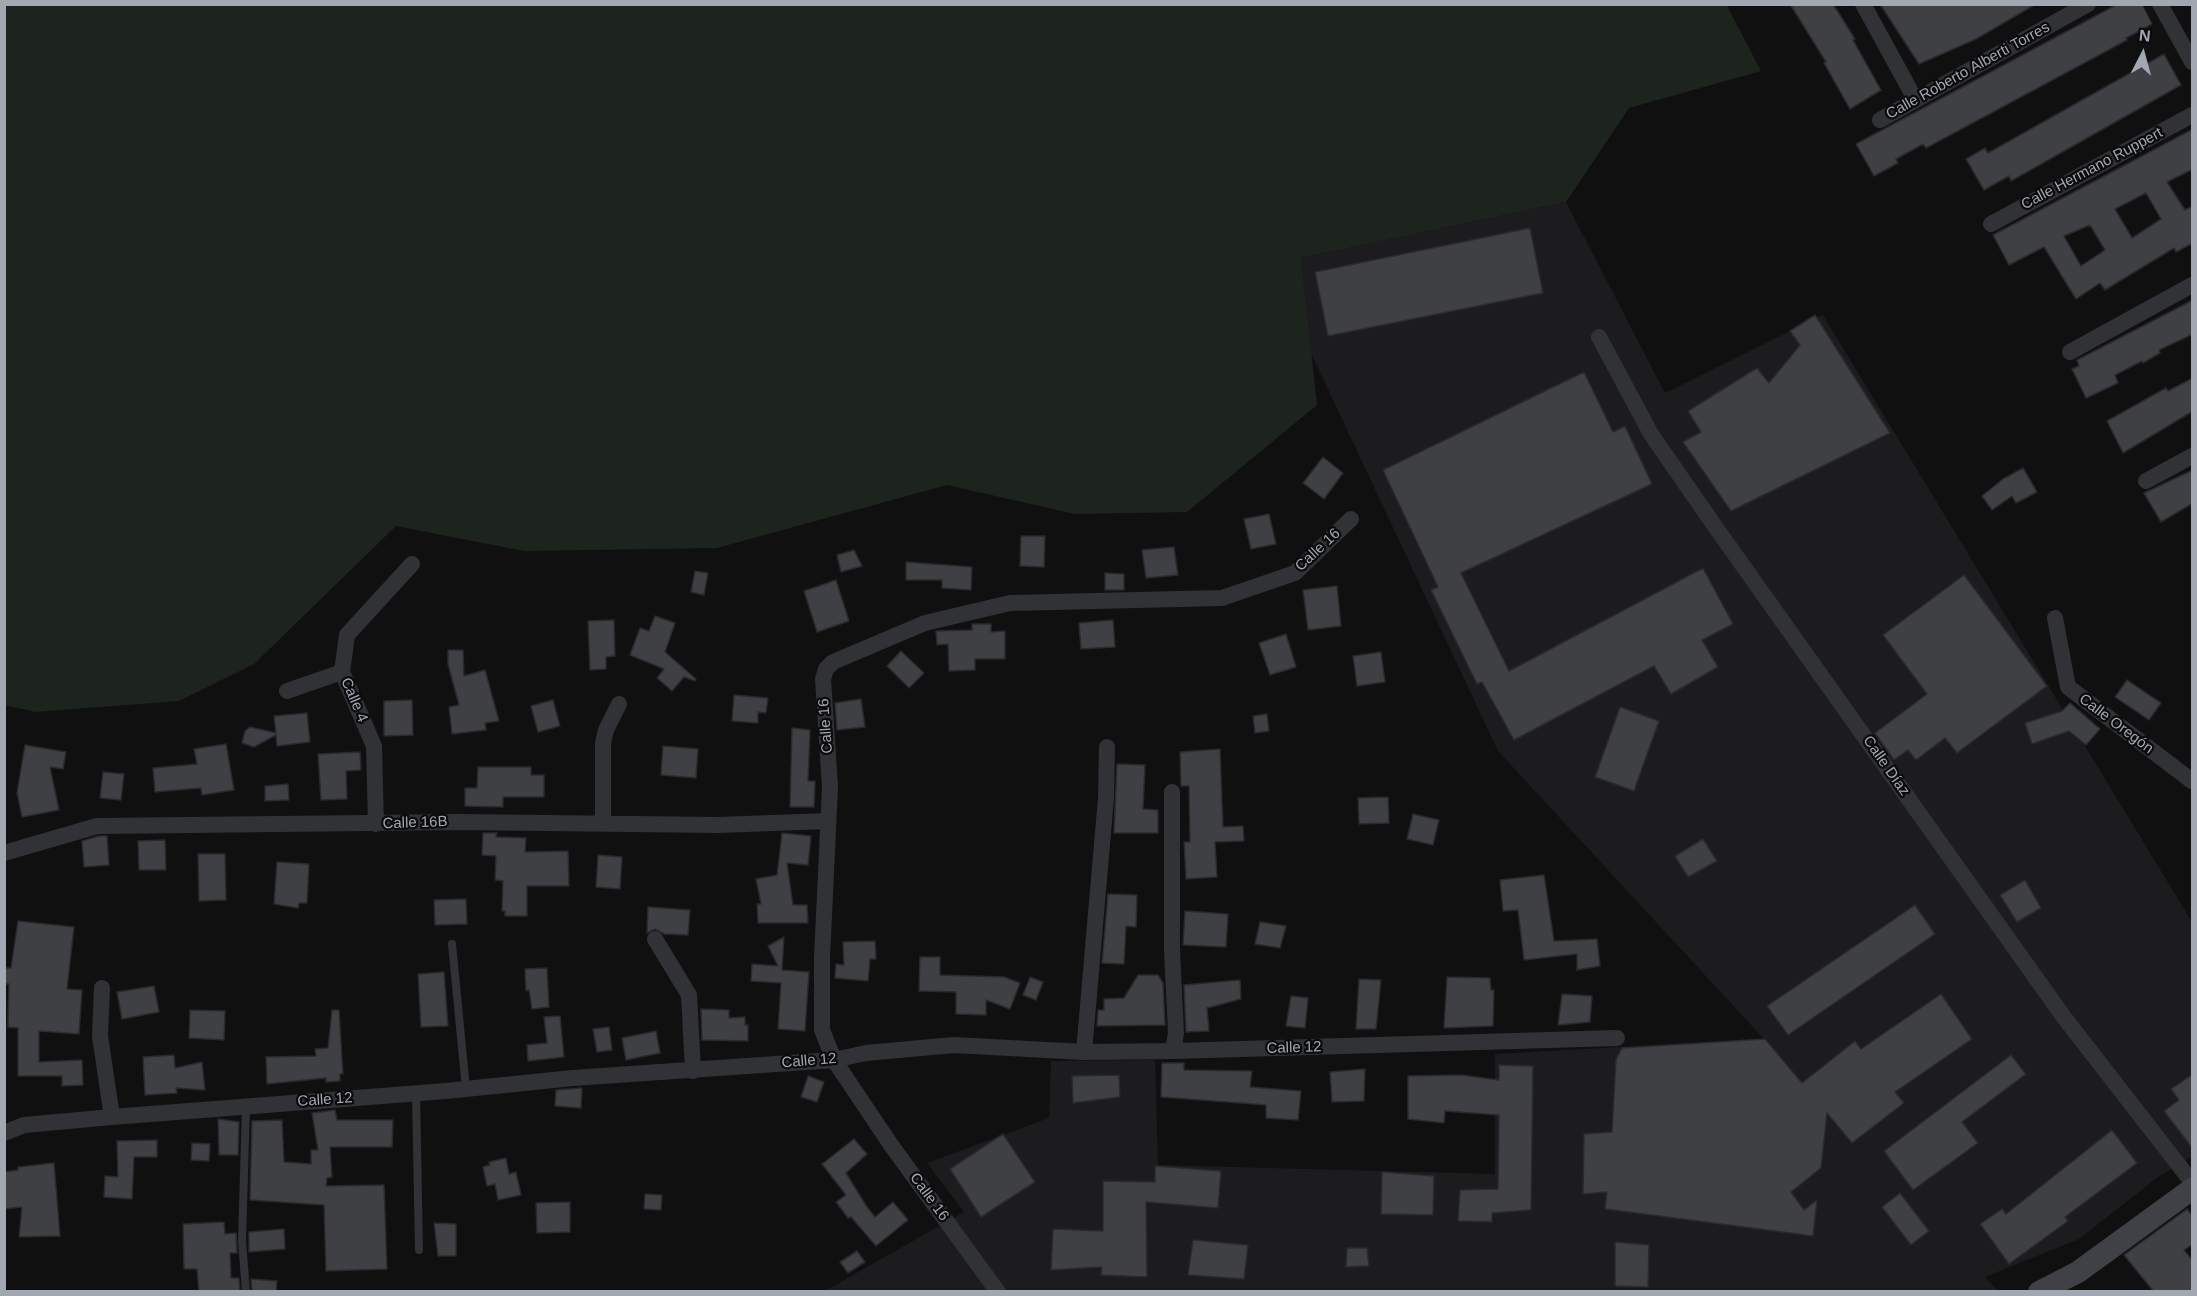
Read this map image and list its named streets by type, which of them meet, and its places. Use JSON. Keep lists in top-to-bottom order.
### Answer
{
  "streets": {
    "street": [
      "Calle Roberto Alberti Torres",
      "Calle Hermano Ruppert",
      "Calle 16",
      "Calle 4",
      "Calle Oregón",
      "Calle Díaz",
      "Calle 16B",
      "Calle 12"
    ]
  },
  "crossings": [
    ["Calle 16", "Calle 16B"],
    ["Calle 16", "Calle 12"],
    ["Calle 4", "Calle 16B"]
  ],
  "north": "top"
}
